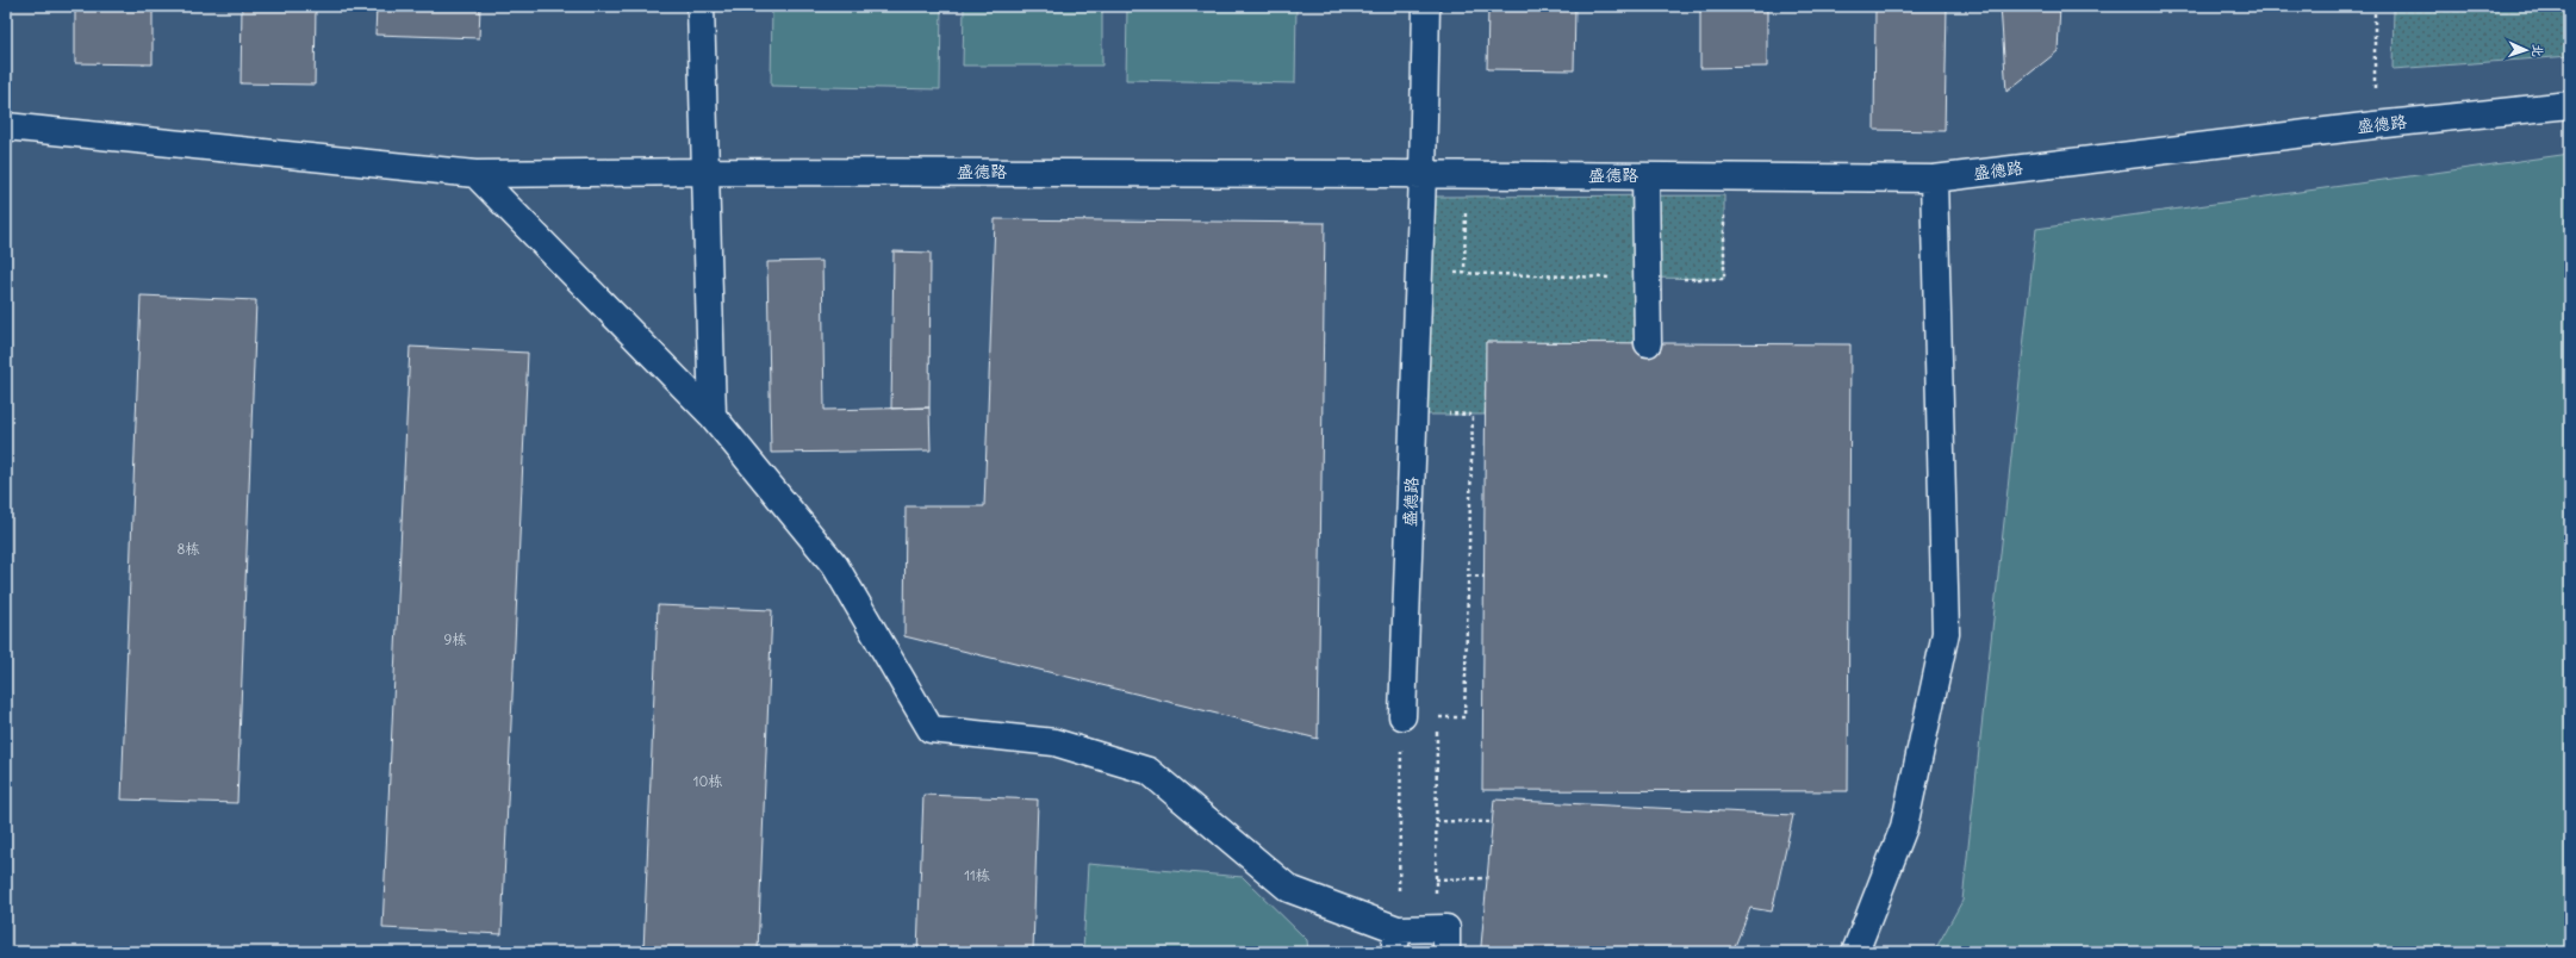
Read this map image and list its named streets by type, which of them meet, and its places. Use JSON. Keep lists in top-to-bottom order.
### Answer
{
  "streets": {
    "street": ["盛德路"]
  },
  "house_numbers": [
    "8栋",
    "9栋",
    "10栋",
    "11栋"
  ],
  "north": "right"
}
